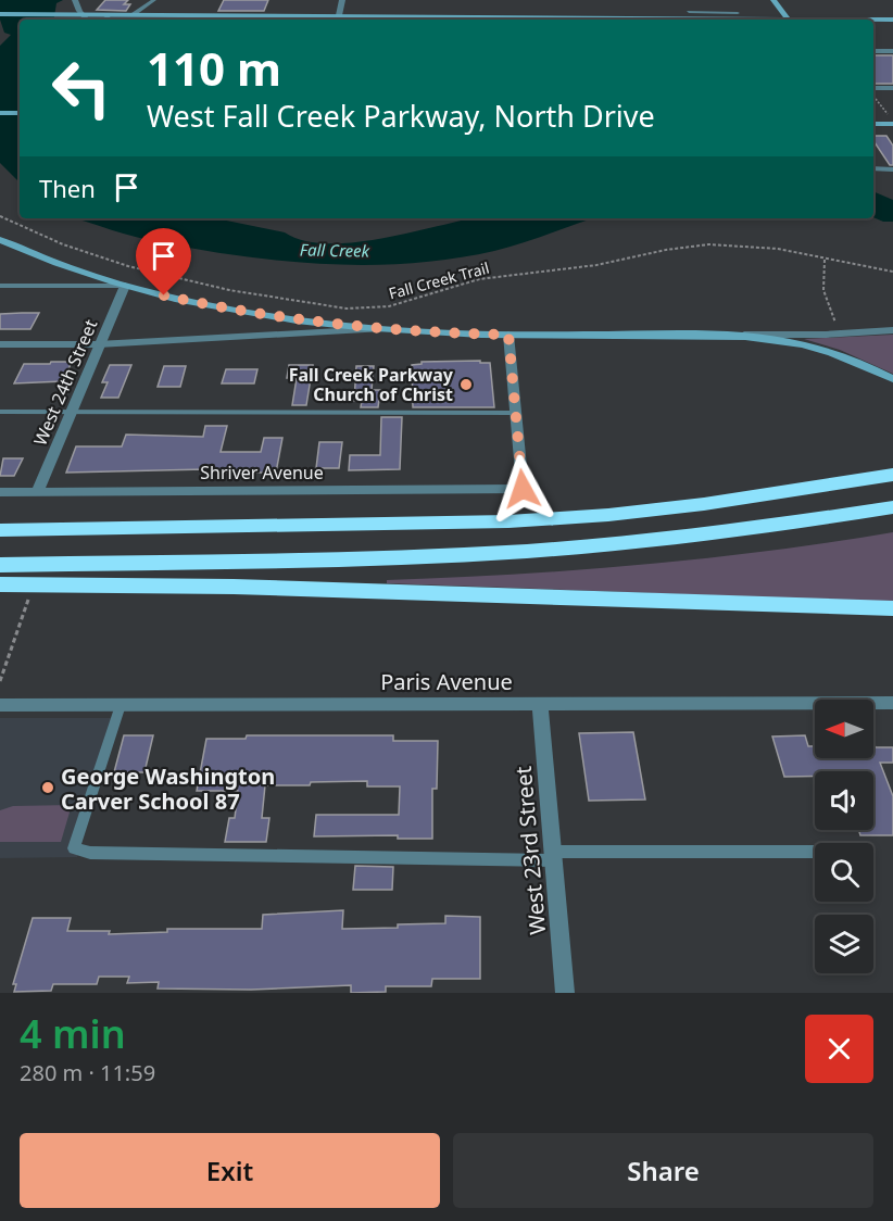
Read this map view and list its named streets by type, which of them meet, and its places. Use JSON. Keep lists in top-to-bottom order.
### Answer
{
  "streets": {
    "street": [
      "West 24th Street",
      "Shriver Avenue",
      "Paris Avenue",
      "West 23rd Street"
    ],
    "path": ["Fall Creek Trail"]
  },
  "crossings": [
    ["West 24th Street", "Shriver Avenue"],
    ["Paris Avenue", "West 23rd Street"]
  ],
  "water": ["Fall Creek"],
  "places": ["Fall Creek Parkway Church of Christ", "George Washington Carver School 87"],
  "north": "left",
  "page": {
    "turn": ["110 m", "West Fall Creek Parkway, North Drive"],
    "then": "Then",
    "heading": ["4 min", "280 m · 11:59"],
    "buttons": ["Exit", "Share"]
  }
}
